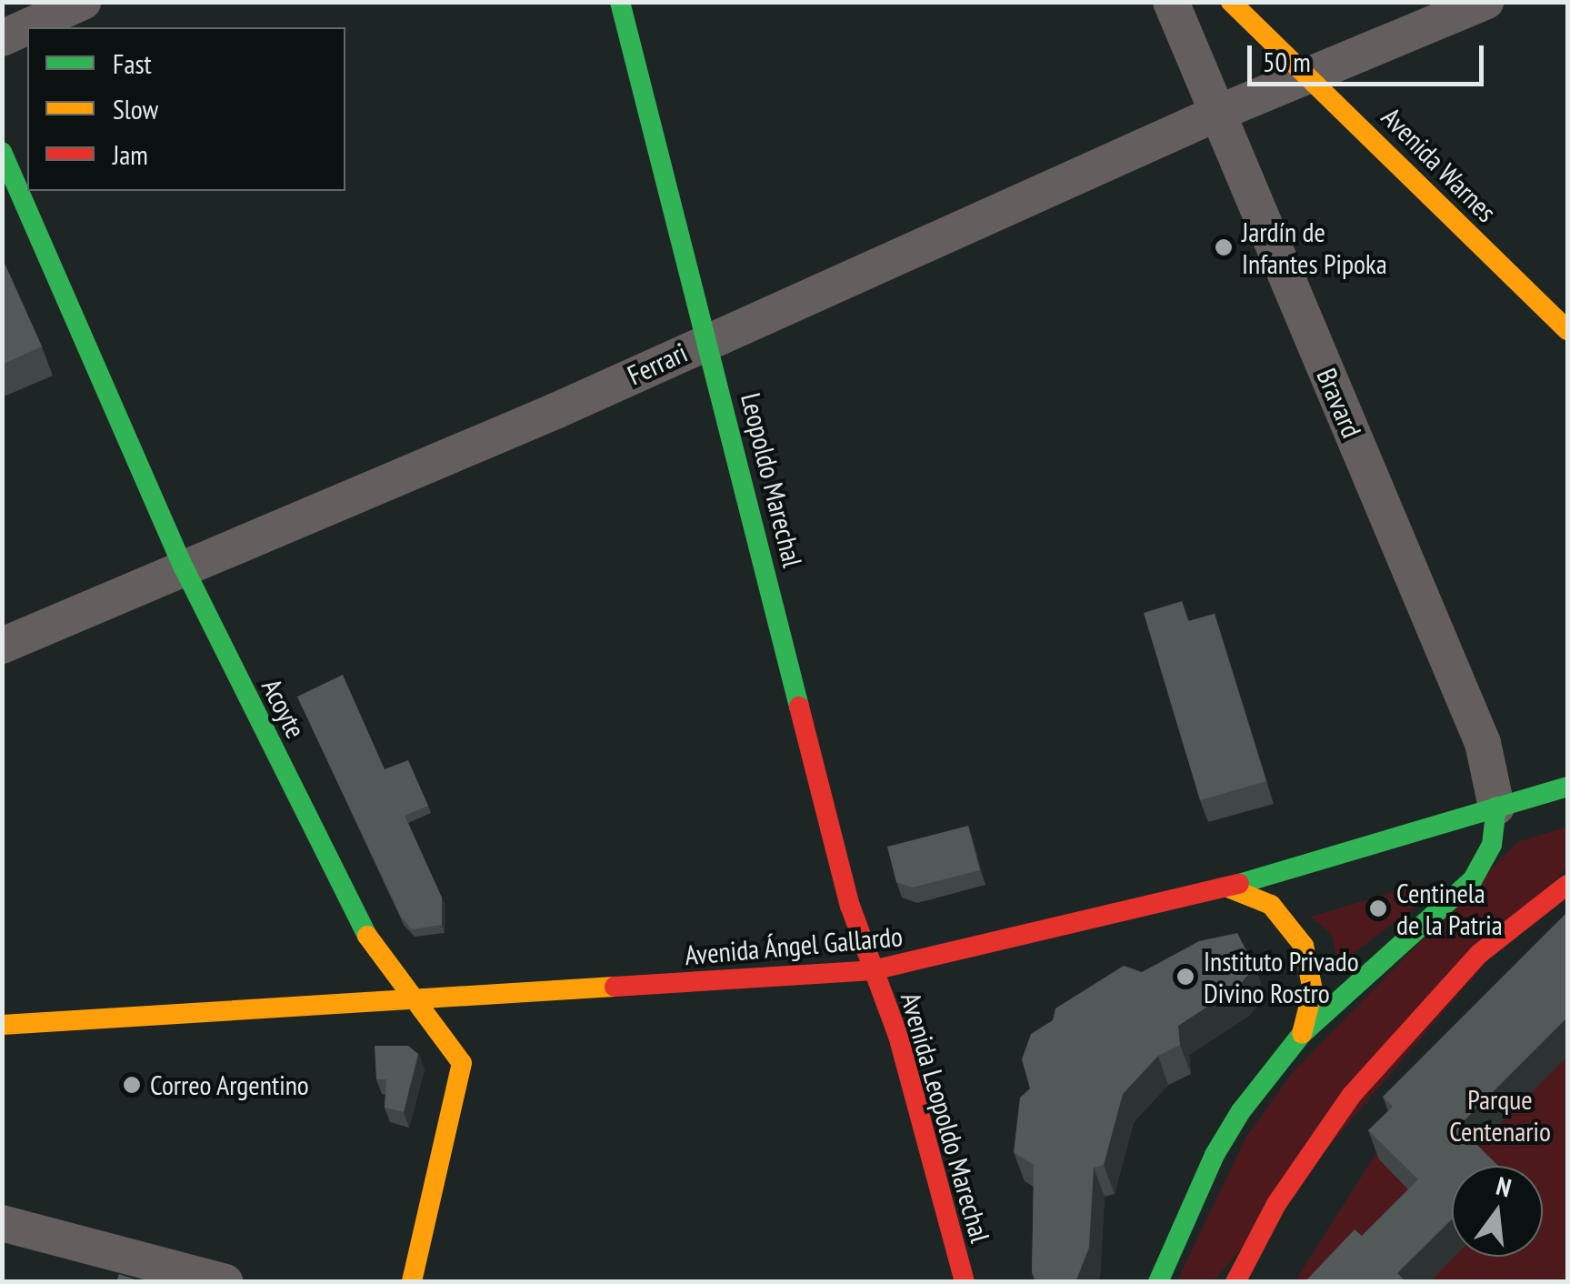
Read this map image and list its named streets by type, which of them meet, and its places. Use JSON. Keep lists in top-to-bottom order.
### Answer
{
  "streets": {
    "main road": [
      "Avenida Warnes",
      "Leopoldo Marechal",
      "Acoyte",
      "Avenida Ángel Gallardo",
      "Avenida Leopoldo Marechal"
    ],
    "street": ["Ferrari", "Bravard"]
  },
  "crossings": [
    ["Avenida Warnes", "Ferrari"],
    ["Ferrari", "Bravard"],
    ["Ferrari", "Leopoldo Marechal"],
    ["Ferrari", "Acoyte"],
    ["Bravard", "Avenida Ángel Gallardo"],
    ["Leopoldo Marechal", "Avenida Ángel Gallardo"],
    ["Leopoldo Marechal", "Avenida Leopoldo Marechal"],
    ["Acoyte", "Avenida Ángel Gallardo"],
    ["Avenida Ángel Gallardo", "Avenida Leopoldo Marechal"]
  ],
  "parks": ["Parque Centenario"],
  "places": [
    "Jardín de Infantes Pipoka",
    "Centinela de la Patria",
    "Instituto Privado Divino Rostro",
    "Correo Argentino"
  ],
  "legend": ["Fast", "Slow", "Jam"],
  "scale_bar": "50 m",
  "north": "top"
}
